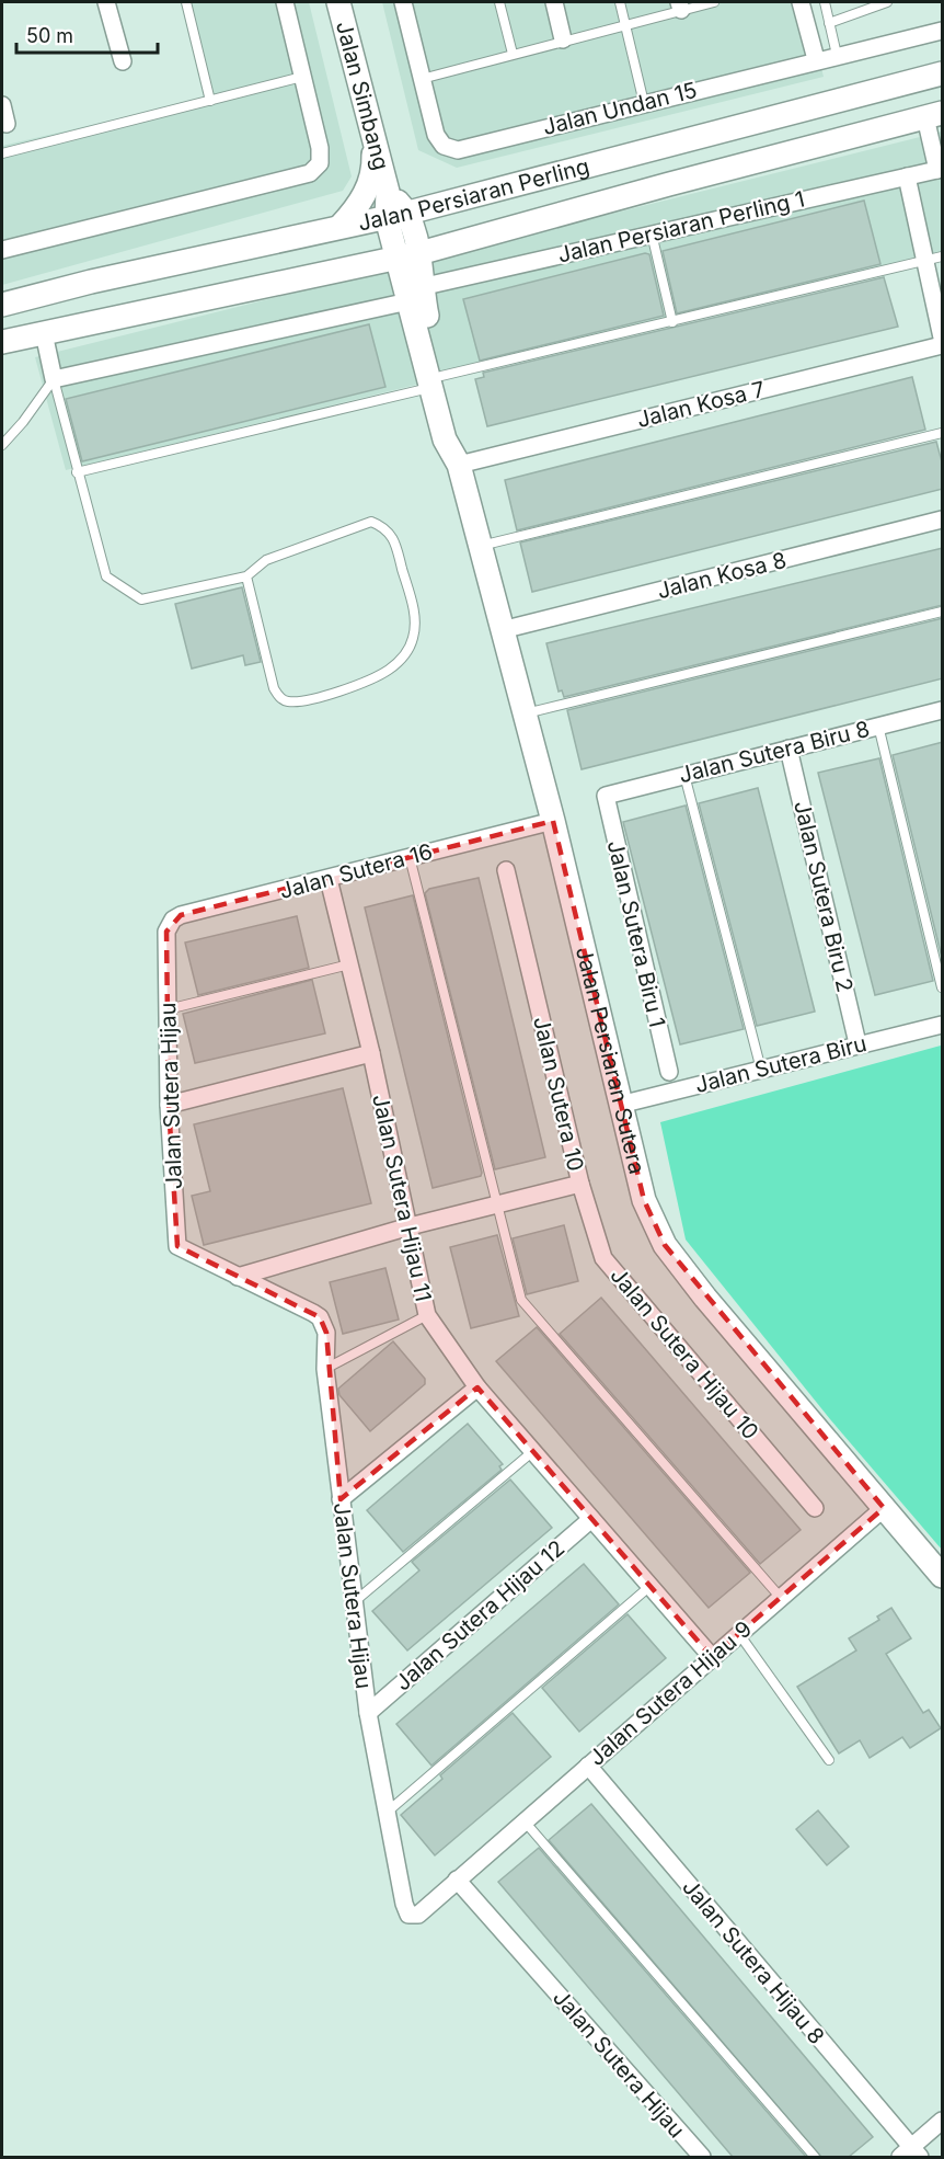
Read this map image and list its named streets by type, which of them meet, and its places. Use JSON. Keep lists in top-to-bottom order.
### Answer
{
  "streets": {
    "main road": ["Jalan Simbang", "Jalan Persiaran Perling", "Jalan Persiaran Sutera"],
    "street": [
      "Jalan Undan 15",
      "Jalan Persiaran Perling 1",
      "Jalan Kosa 7",
      "Jalan Kosa 8",
      "Jalan Sutera Biru 8",
      "Jalan Sutera 16",
      "Jalan Sutera Biru 2",
      "Jalan Sutera Biru 1",
      "Jalan Sutera Biru",
      "Jalan Sutera 10",
      "Jalan Sutera Hijau",
      "Jalan Sutera Hijau 11",
      "Jalan Sutera Hijau 10",
      "Jalan Sutera Hijau 12",
      "Jalan Sutera Hijau 9",
      "Jalan Sutera Hijau 8"
    ]
  },
  "crossings": [
    ["Jalan Simbang", "Jalan Persiaran Sutera"],
    ["Jalan Persiaran Perling", "Jalan Persiaran Sutera"],
    ["Jalan Persiaran Perling 1", "Jalan Persiaran Sutera"],
    ["Jalan Kosa 7", "Jalan Persiaran Sutera"],
    ["Jalan Kosa 8", "Jalan Persiaran Sutera"],
    ["Jalan Sutera Biru 8", "Jalan Sutera Biru 2"],
    ["Jalan Sutera Biru 8", "Jalan Sutera Biru 1"],
    ["Jalan Sutera 16", "Jalan Persiaran Sutera"],
    ["Jalan Sutera 16", "Jalan Sutera Hijau"],
    ["Jalan Sutera 16", "Jalan Sutera Hijau 11"],
    ["Jalan Sutera Biru 2", "Jalan Sutera Biru"],
    ["Jalan Persiaran Sutera", "Jalan Sutera Biru"],
    ["Jalan Persiaran Sutera", "Jalan Sutera Hijau 9"],
    ["Jalan Sutera 10", "Jalan Sutera Hijau"],
    ["Jalan Sutera 10", "Jalan Sutera Hijau 11"],
    ["Jalan Sutera 10", "Jalan Sutera Hijau 10"],
    ["Jalan Sutera Hijau", "Jalan Sutera Hijau 12"],
    ["Jalan Sutera Hijau", "Jalan Sutera Hijau 9"],
    ["Jalan Sutera Hijau 11", "Jalan Sutera Hijau 12"],
    ["Jalan Sutera Hijau 11", "Jalan Sutera Hijau 9"],
    ["Jalan Sutera Hijau 9", "Jalan Sutera Hijau 8"]
  ],
  "scale_bar": "50 m"
}
